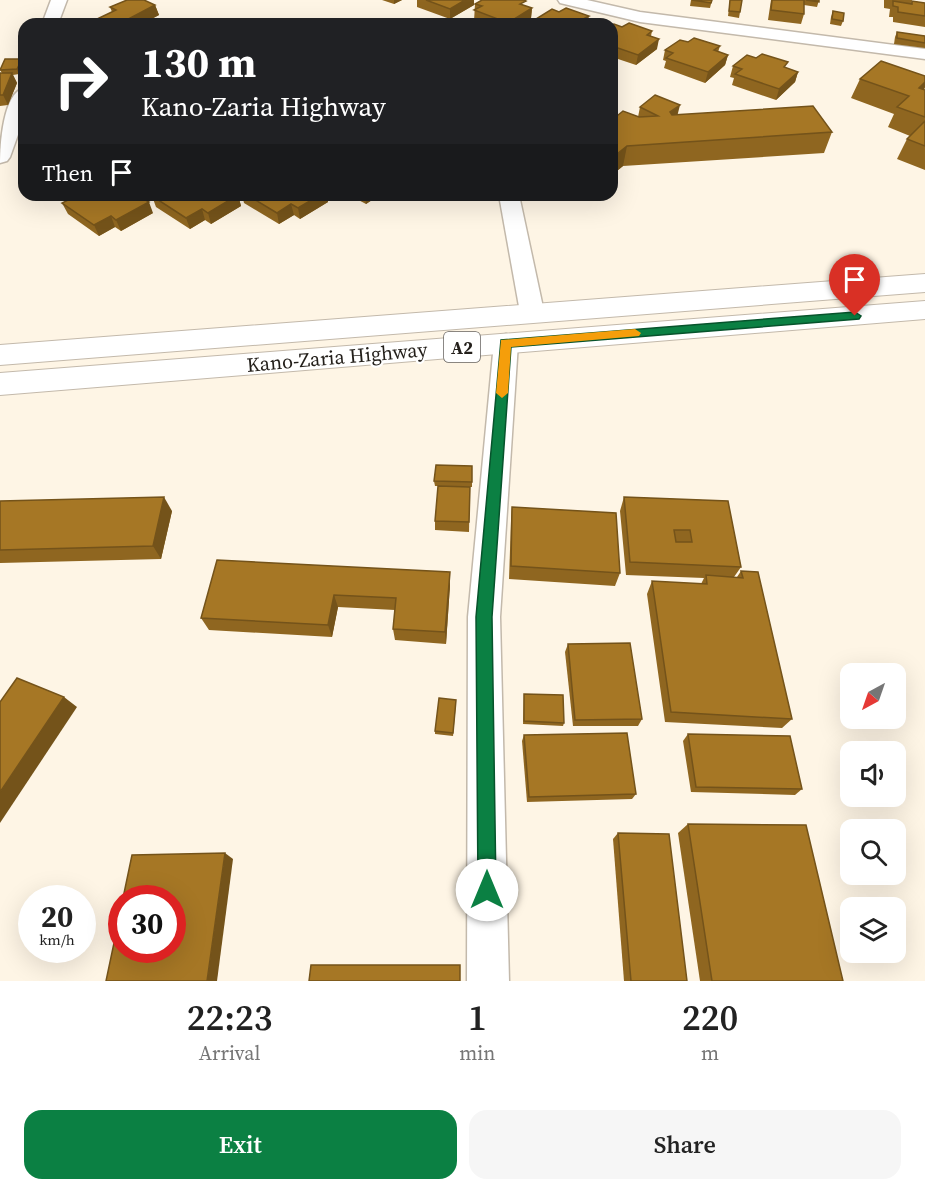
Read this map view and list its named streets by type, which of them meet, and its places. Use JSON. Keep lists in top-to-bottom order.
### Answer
{
  "streets": {
    "highway": ["A2", "Kano-Zaria Highway"]
  },
  "north": "bottom left",
  "page": {
    "turn": ["130 m", "Kano-Zaria Highway"],
    "then": "Then",
    "speed": "20 km/h",
    "limit": "30",
    "eta": [
      "22:23",
      "Arrival",
      "1",
      "min",
      "220",
      "m"
    ],
    "buttons": ["Exit", "Share"]
  }
}
